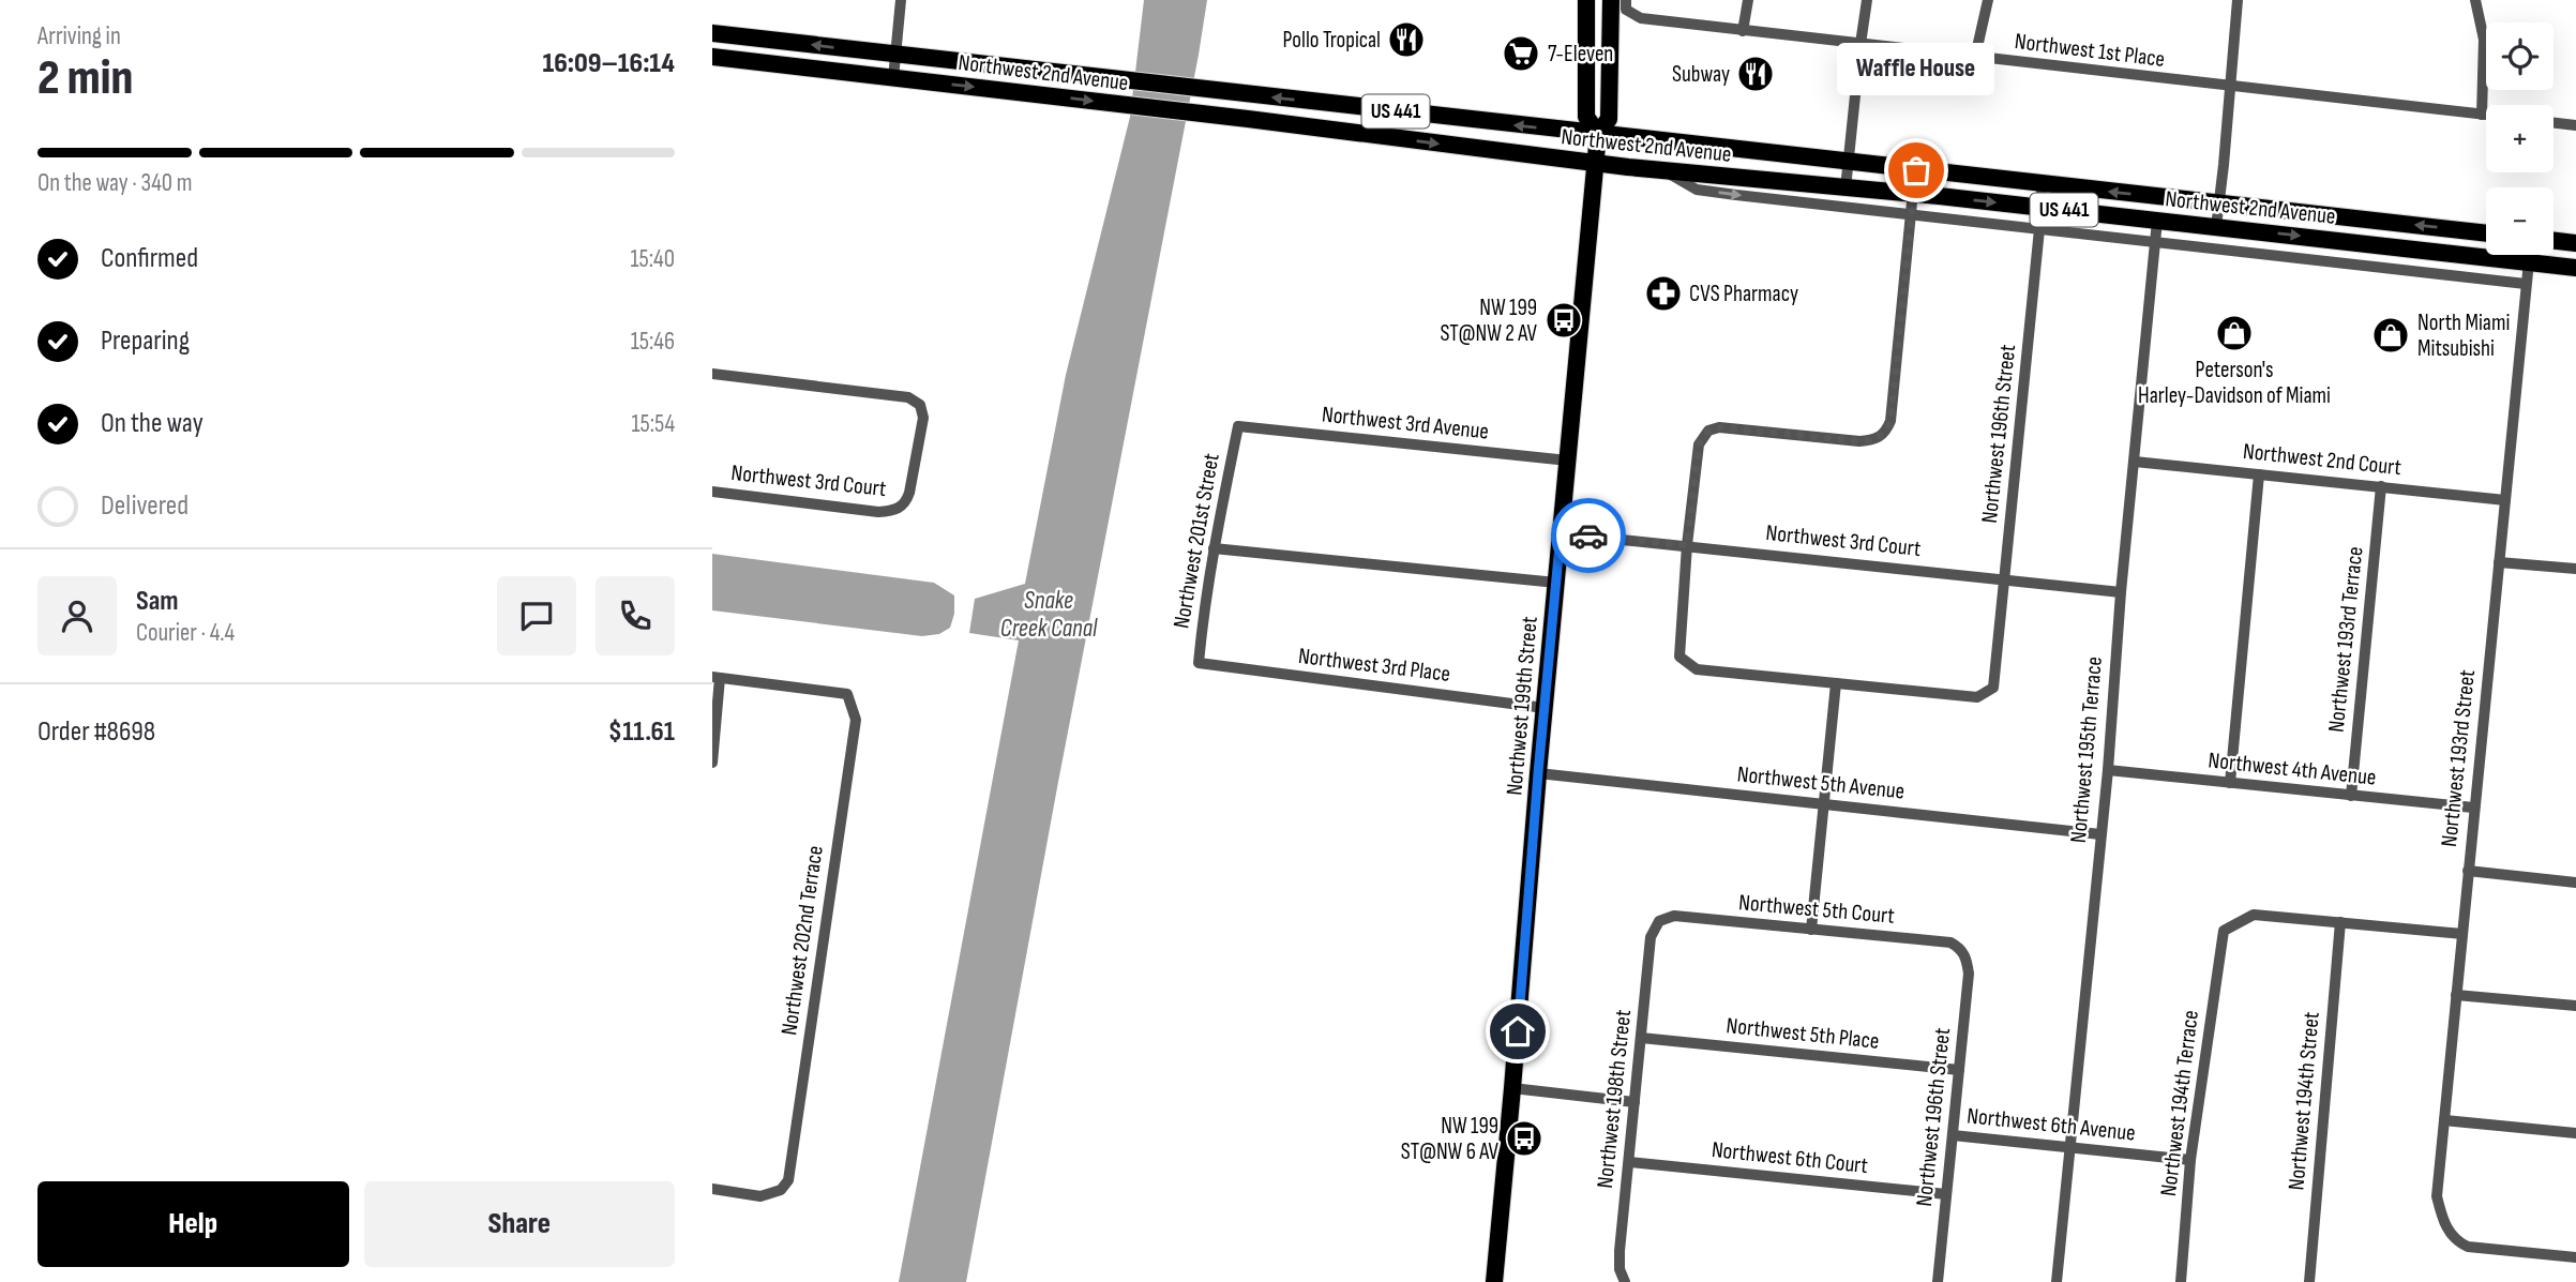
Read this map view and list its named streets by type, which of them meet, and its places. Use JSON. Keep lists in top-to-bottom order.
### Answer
{
  "streets": {
    "main road": ["Northwest 2nd Avenue", "US 441", "Northwest 199th Street"],
    "street": [
      "Northwest 1st Place",
      "Northwest 3rd Avenue",
      "Northwest 196th Street",
      "Northwest 2nd Court",
      "Northwest 3rd Court",
      "Northwest 201st Street",
      "Northwest 193rd Terrace",
      "Northwest 3rd Place",
      "Northwest 195th Terrace",
      "Northwest 193rd Street",
      "Northwest 4th Avenue",
      "Northwest 5th Avenue",
      "Northwest 5th Court",
      "Northwest 202nd Terrace",
      "Northwest 5th Place",
      "Northwest 198th Street",
      "Northwest 194th Street",
      "Northwest 194th Terrace",
      "Northwest 6th Avenue",
      "Northwest 6th Court"
    ]
  },
  "crossings": [
    ["Northwest 2nd Avenue", "Northwest 196th Street"],
    ["Northwest 2nd Avenue", "Northwest 199th Street"],
    ["Northwest 2nd Avenue", "Northwest 195th Terrace"],
    ["Northwest 2nd Avenue", "Northwest 193rd Street"],
    ["Northwest 3rd Avenue", "Northwest 201st Street"],
    ["Northwest 3rd Avenue", "Northwest 199th Street"],
    ["Northwest 196th Street", "Northwest 3rd Court"],
    ["Northwest 196th Street", "Northwest 5th Court"],
    ["Northwest 196th Street", "Northwest 5th Place"],
    ["Northwest 196th Street", "Northwest 6th Avenue"],
    ["Northwest 196th Street", "Northwest 6th Court"],
    ["Northwest 2nd Court", "Northwest 193rd Terrace"],
    ["Northwest 2nd Court", "Northwest 195th Terrace"],
    ["Northwest 2nd Court", "Northwest 193rd Street"],
    ["Northwest 3rd Court", "Northwest 199th Street"],
    ["Northwest 3rd Court", "Northwest 195th Terrace"],
    ["Northwest 201st Street", "Northwest 3rd Place"],
    ["Northwest 193rd Terrace", "Northwest 4th Avenue"],
    ["Northwest 3rd Place", "Northwest 199th Street"],
    ["Northwest 199th Street", "Northwest 5th Avenue"],
    ["Northwest 195th Terrace", "Northwest 4th Avenue"],
    ["Northwest 195th Terrace", "Northwest 5th Avenue"],
    ["Northwest 195th Terrace", "Northwest 6th Avenue"],
    ["Northwest 193rd Street", "Northwest 4th Avenue"],
    ["Northwest 5th Court", "Northwest 198th Street"],
    ["Northwest 5th Place", "Northwest 198th Street"],
    ["Northwest 198th Street", "Northwest 6th Court"],
    ["Northwest 194th Street", "Northwest 194th Terrace"],
    ["Northwest 194th Terrace", "Northwest 6th Avenue"]
  ],
  "water": ["Snake Creek Canal"],
  "places": {
    "restaurant": ["Pollo Tropical", "Subway"],
    "supermarket": ["7-Eleven"],
    "other": ["Waffle House"],
    "pharmacy": ["CVS Pharmacy"],
    "bus stop": ["NW 199 ST@NW 2 AV", "NW 199 ST@NW 6 AV"],
    "shop": ["Peterson's Harley-Davidson of Miami", "North Miami Mitsubishi"]
  },
  "page": {
    "heading": ["2 min", "Arriving in", "16:09–16:14"],
    "panel": [
      "Sam",
      "Courier · 4.4",
      "Order #8698",
      "$11.61"
    ],
    "map_buttons": ["+", "−"],
    "bubble": "Waffle House",
    "bar": "On the way · 340 m",
    "list": [
      ["Confirmed", "15:40"],
      ["Preparing", "15:46"],
      ["On the way", "15:54"],
      "Delivered"
    ],
    "buttons": ["Help", "Share"]
  }
}
